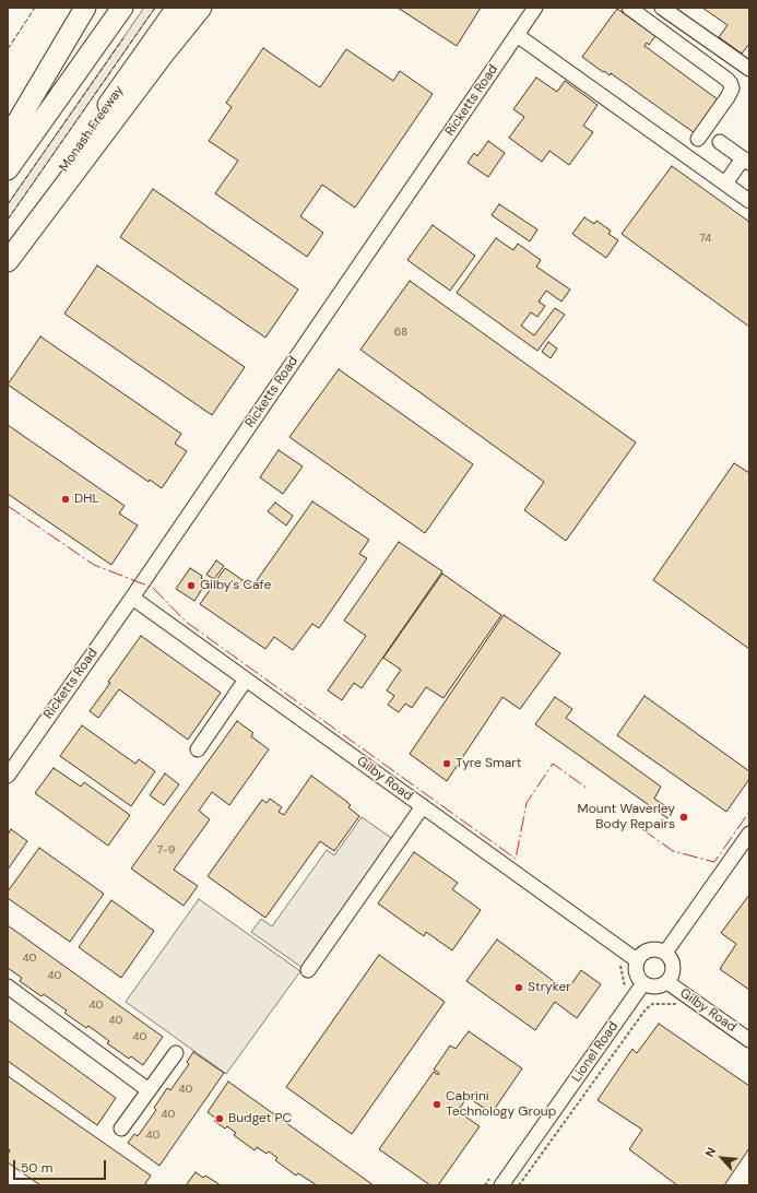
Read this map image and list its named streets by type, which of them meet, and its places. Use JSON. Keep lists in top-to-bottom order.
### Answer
{
  "streets": {
    "highway": ["Monash Freeway"],
    "street": ["Ricketts Road", "Gilby Road", "Lionel Road"]
  },
  "crossings": [
    ["Ricketts Road", "Gilby Road"],
    ["Gilby Road", "Lionel Road"]
  ],
  "places": [
    "DHL",
    "Gilby's Cafe",
    "Tyre Smart",
    "Mount Waverley Body Repairs",
    "Stryker",
    "Cabrini Technology Group",
    "Budget PC"
  ],
  "house_numbers": [
    "74",
    "68",
    "7-9",
    "40",
    "40",
    "40",
    "40",
    "40",
    "40",
    "40",
    "40"
  ],
  "scale_bar": "50 m",
  "north": "top left"
}
